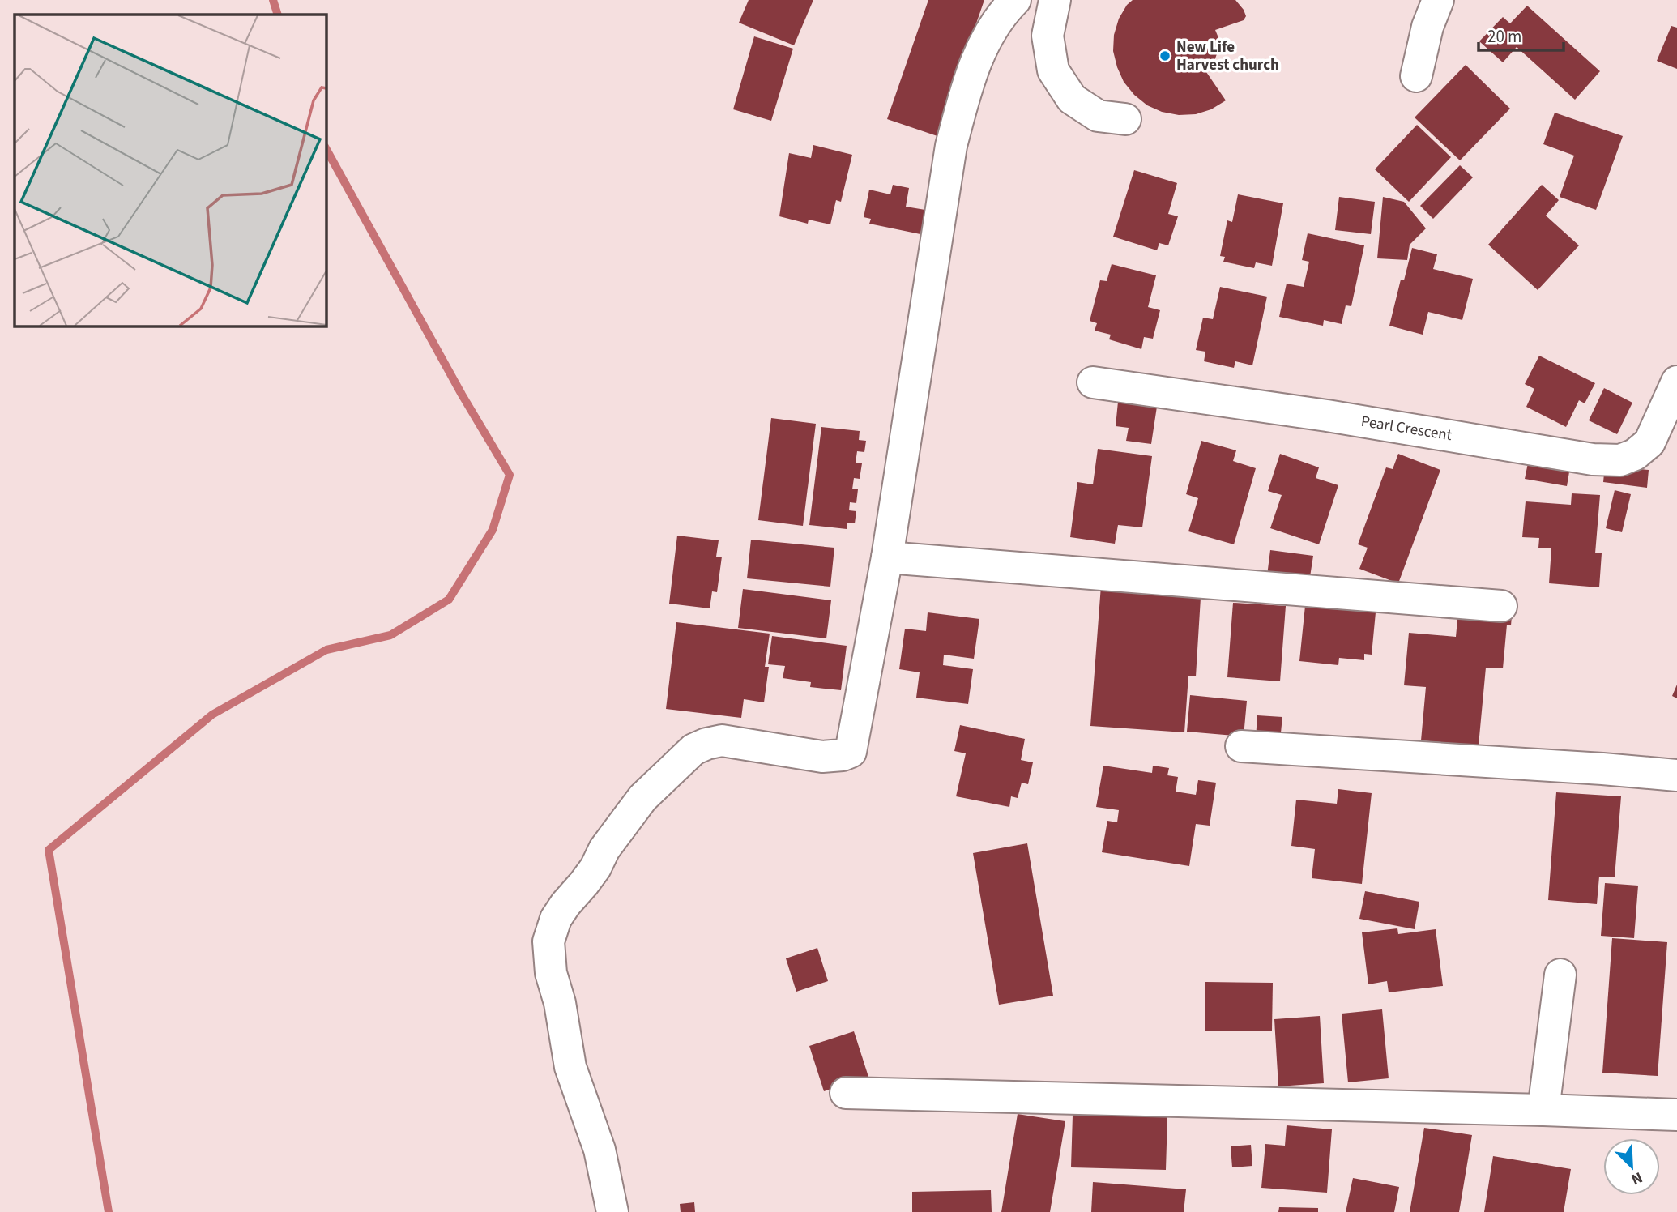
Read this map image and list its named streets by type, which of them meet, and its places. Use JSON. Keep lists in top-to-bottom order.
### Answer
{
  "streets": {
    "street": ["Pearl Crescent"]
  },
  "places": ["New Life Harvest church"],
  "scale_bar": "20 m",
  "north": "bottom right"
}
